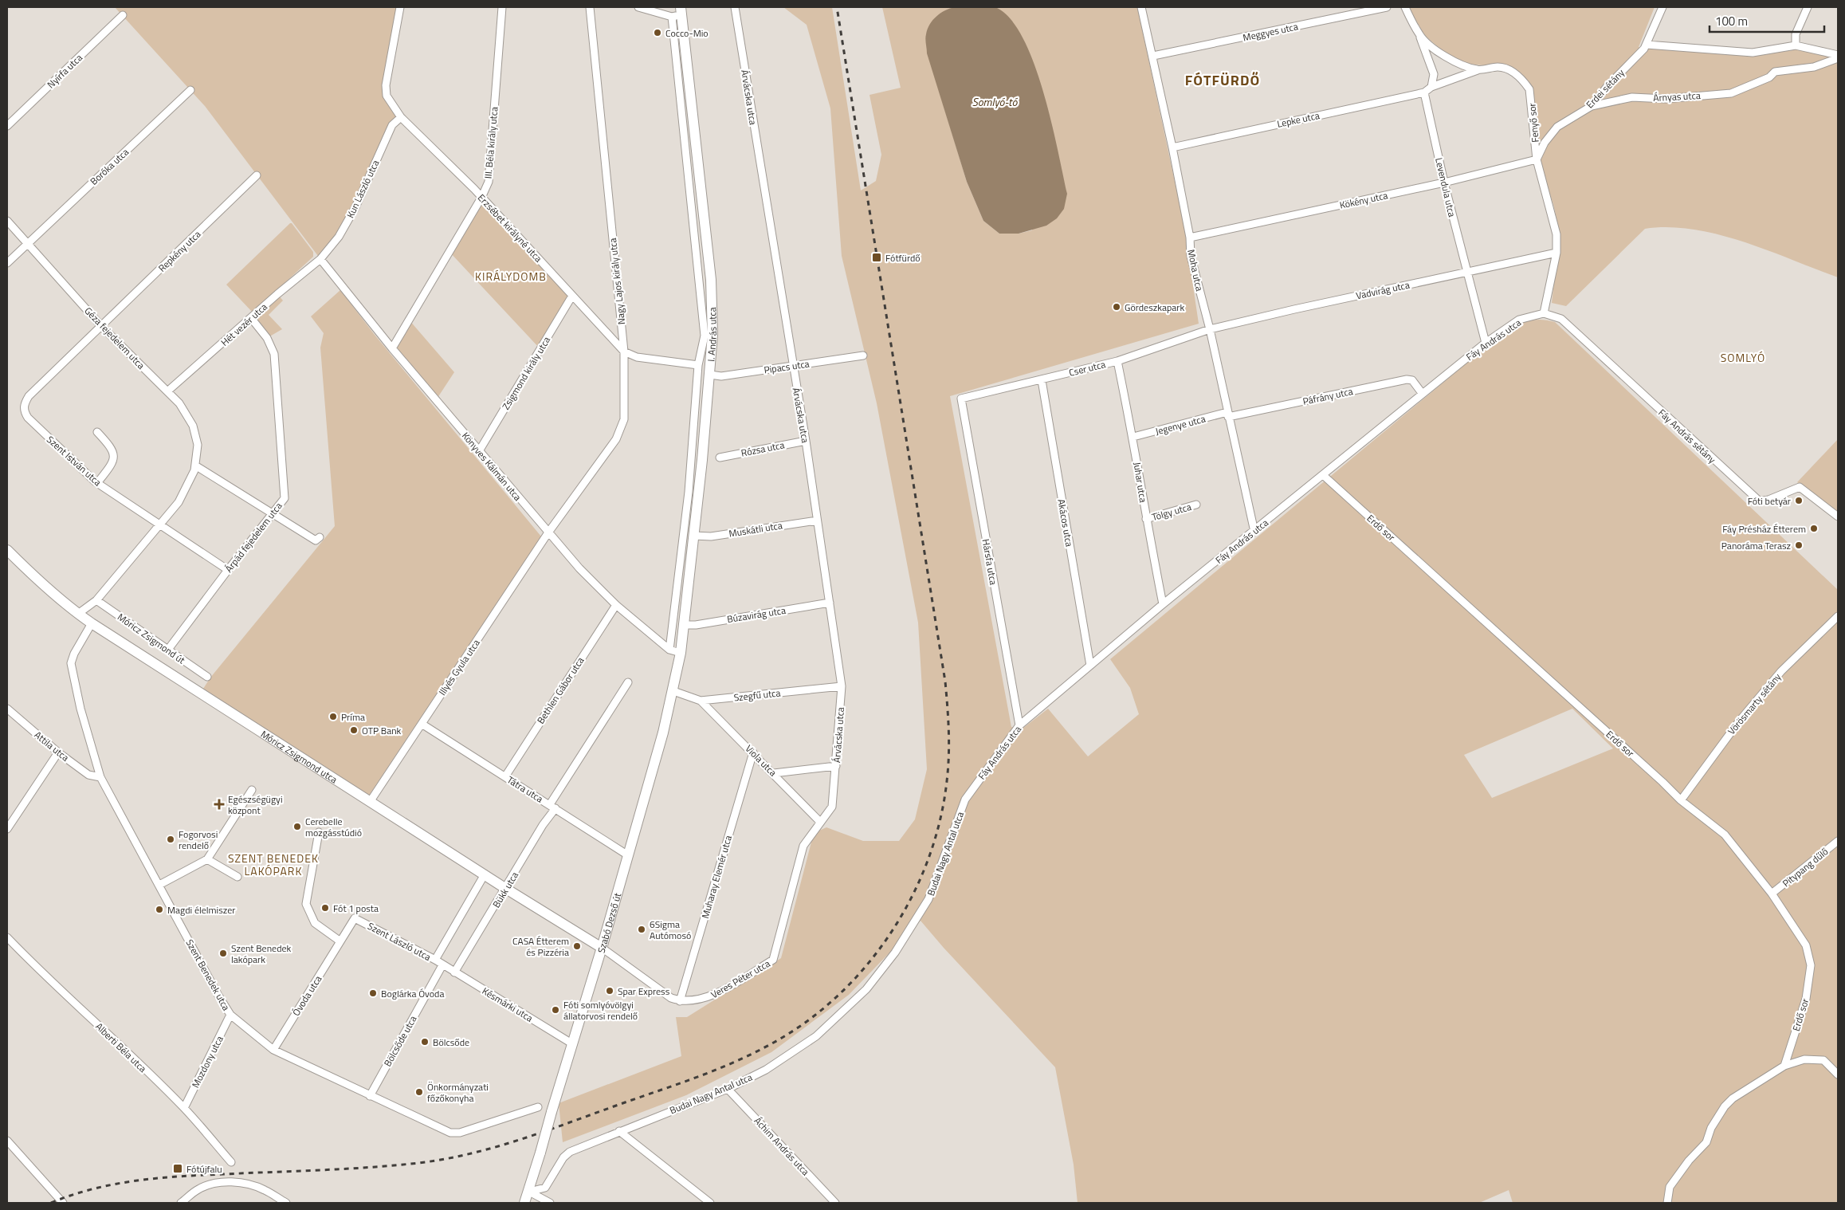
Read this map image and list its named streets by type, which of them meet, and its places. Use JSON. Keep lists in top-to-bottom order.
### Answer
{
  "streets": {
    "main road": ["I. András utca", "Móricz Zsigmond utca", "Szabó Dezső út"],
    "street": [
      "Meggyes utca",
      "Nyírfa utca",
      "Erdei sétány",
      "Árnyas utca",
      "Árvácska utca",
      "Lepke utca",
      "Fenyő sor",
      "III. Béla király utca",
      "Boróka utca",
      "Levendula utca",
      "Kun László utca",
      "Kökény utca",
      "Erzsébet királyné utca",
      "Repkény utca",
      "Moha utca",
      "Nagy Lajos király utca",
      "Vadvirág utca",
      "Hét vezér utca",
      "Géza fejedelem utca",
      "Fáy András utca",
      "Pipacs utca",
      "Cser utca",
      "Zsigmond király utca",
      "Páfrány utca",
      "Jegenye utca",
      "Fáy András sétány",
      "Rózsa utca",
      "Szent István utca",
      "Könyves Kálmán utca",
      "Juhar utca",
      "Tölgy utca",
      "Akácos utca",
      "Erdő sor",
      "Muskátli utca",
      "Árpád fejedelem utca",
      "Hársfa utca",
      "Búzavirág utca",
      "Móricz Zsigmond út",
      "Illyés Gyula utca",
      "Bethlen Gábor utca",
      "Szegfű utca",
      "Vörösmarty sétány",
      "Attila utca",
      "Viola utca",
      "Tátra utca",
      "Budai Nagy Antal utca",
      "Pitypang dűlő",
      "Muharay Elemér utca",
      "Bükk utca",
      "Szent László utca",
      "Szent Benedek utca",
      "Veres Péter utca",
      "Óvoda utca",
      "Késmárki utca",
      "Bölcsőde utca",
      "Alberti Béla utca",
      "Mozdony utca",
      "Áchim András utca"
    ]
  },
  "crossings": [
    ["Meggyes utca", "Moha utca"],
    ["Erdei sétány", "Árnyas utca"],
    ["Erdei sétány", "Fenyő sor"],
    ["Erdei sétány", "Kökény utca"],
    ["Árvácska utca", "Pipacs utca"],
    ["Árvácska utca", "Rózsa utca"],
    ["Árvácska utca", "Muskátli utca"],
    ["Árvácska utca", "Búzavirág utca"],
    ["Árvácska utca", "Szegfű utca"],
    ["Árvácska utca", "Viola utca"],
    ["Árvácska utca", "Veres Péter utca"],
    ["Lepke utca", "Levendula utca"],
    ["Lepke utca", "Moha utca"],
    ["Fenyő sor", "Kökény utca"],
    ["Fenyő sor", "Vadvirág utca"],
    ["Fenyő sor", "Fáy András utca"],
    ["Fenyő sor", "Fáy András sétány"],
    ["III. Béla király utca", "Erzsébet királyné utca"],
    ["III. Béla király utca", "Könyves Kálmán utca"],
    ["Boróka utca", "Géza fejedelem utca"],
    ["Levendula utca", "Kökény utca"],
    ["Levendula utca", "Vadvirág utca"],
    ["Levendula utca", "Fáy András utca"],
    ["Kun László utca", "Erzsébet királyné utca"],
    ["Kun László utca", "Hét vezér utca"],
    ["Kun László utca", "Könyves Kálmán utca"],
    ["Kökény utca", "Moha utca"],
    ["Erzsébet királyné utca", "Nagy Lajos király utca"],
    ["Erzsébet királyné utca", "I. András utca"],
    ["Erzsébet királyné utca", "Zsigmond király utca"],
    ["Repkény utca", "Géza fejedelem utca"],
    ["Repkény utca", "Szent István utca"],
    ["Moha utca", "Vadvirág utca"],
    ["Moha utca", "Fáy András utca"],
    ["Moha utca", "Cser utca"],
    ["Moha utca", "Páfrány utca"],
    ["Moha utca", "Jegenye utca"],
    ["Nagy Lajos király utca", "Könyves Kálmán utca"],
    ["Nagy Lajos király utca", "Illyés Gyula utca"],
    ["Vadvirág utca", "Cser utca"],
    ["Hét vezér utca", "Géza fejedelem utca"],
    ["Hét vezér utca", "Könyves Kálmán utca"],
    ["Hét vezér utca", "Árpád fejedelem utca"],
    ["I. András utca", "Pipacs utca"],
    ["I. András utca", "Könyves Kálmán utca"],
    ["I. András utca", "Muskátli utca"],
    ["I. András utca", "Búzavirág utca"],
    ["I. András utca", "Szabó Dezső út"],
    ["Géza fejedelem utca", "Szent István utca"],
    ["Géza fejedelem utca", "Móricz Zsigmond út"],
    ["Géza fejedelem utca", "Móricz Zsigmond utca"],
    ["Fáy András utca", "Páfrány utca"],
    ["Fáy András utca", "Fáy András sétány"],
    ["Fáy András utca", "Juhar utca"],
    ["Fáy András utca", "Akácos utca"],
    ["Fáy András utca", "Erdő sor"],
    ["Fáy András utca", "Hársfa utca"],
    ["Fáy András utca", "Budai Nagy Antal utca"],
    ["Cser utca", "Juhar utca"],
    ["Cser utca", "Akácos utca"],
    ["Cser utca", "Hársfa utca"],
    ["Zsigmond király utca", "Könyves Kálmán utca"],
    ["Páfrány utca", "Jegenye utca"],
    ["Jegenye utca", "Juhar utca"],
    ["Szent István utca", "Árpád fejedelem utca"],
    ["Könyves Kálmán utca", "Illyés Gyula utca"],
    ["Könyves Kálmán utca", "Bethlen Gábor utca"],
    ["Könyves Kálmán utca", "Szabó Dezső út"],
    ["Juhar utca", "Tölgy utca"],
    ["Erdő sor", "Vörösmarty sétány"],
    ["Erdő sor", "Pitypang dűlő"],
    ["Árpád fejedelem utca", "Móricz Zsigmond út"],
    ["Illyés Gyula utca", "Móricz Zsigmond utca"],
    ["Illyés Gyula utca", "Tátra utca"],
    ["Bethlen Gábor utca", "Tátra utca"],
    ["Szegfű utca", "Viola utca"],
    ["Szegfű utca", "Szabó Dezső út"],
    ["Attila utca", "Szent Benedek utca"],
    ["Móricz Zsigmond utca", "Bükk utca"],
    ["Móricz Zsigmond utca", "Szabó Dezső út"],
    ["Móricz Zsigmond utca", "Szent Benedek utca"],
    ["Viola utca", "Muharay Elemér utca"],
    ["Viola utca", "Veres Péter utca"],
    ["Tátra utca", "Bükk utca"],
    ["Tátra utca", "Szabó Dezső út"],
    ["Budai Nagy Antal utca", "Szabó Dezső út"],
    ["Budai Nagy Antal utca", "Áchim András utca"],
    ["Muharay Elemér utca", "Veres Péter utca"],
    ["Bükk utca", "Késmárki utca"],
    ["Szabó Dezső út", "Késmárki utca"],
    ["Szent László utca", "Óvoda utca"],
    ["Szent László utca", "Késmárki utca"],
    ["Szent László utca", "Bölcsőde utca"],
    ["Szent Benedek utca", "Óvoda utca"],
    ["Szent Benedek utca", "Bölcsőde utca"],
    ["Szent Benedek utca", "Mozdony utca"],
    ["Késmárki utca", "Bölcsőde utca"],
    ["Alberti Béla utca", "Mozdony utca"]
  ],
  "districts": [
    "FÓTFÜRDŐ",
    "KIRÁLYDOMB",
    "SOMLYÓ",
    "SZENT BENEDEK LAKÓPARK"
  ],
  "water": ["Somlyó-tó"],
  "places": {
    "other": [
      "Cocco-Mio",
      "Gördeszkapark",
      "Fóti betyár",
      "Fáy Présház Étterem",
      "Panoráma Terasz",
      "Príma",
      "OTP Bank",
      "Cerebelle mozgásstúdió",
      "Fogorvosi rendelő",
      "Fót 1 posta",
      "Magdi élelmiszer",
      "6Sigma Autómosó",
      "CASA Étterem és Pizzéria",
      "Szent Benedek lakópark",
      "Spar Express",
      "Boglárka Óvoda",
      "Fóti somlyóvölgyi állatorvosi rendelő",
      "Bölcsőde",
      "Önkormányzati főzőkonyha"
    ],
    "transit": ["Fótfürdő", "Fótújfalu"],
    "health": ["Egészségügyi központ"]
  },
  "scale_bar": "100 m"
}
